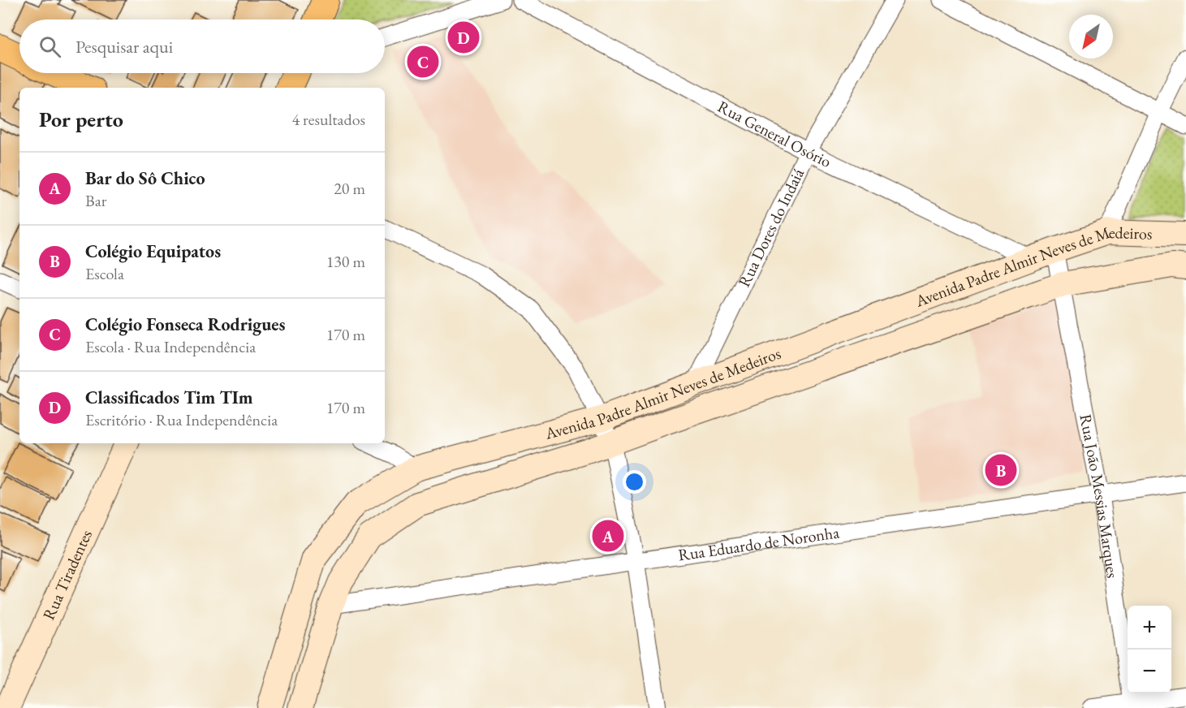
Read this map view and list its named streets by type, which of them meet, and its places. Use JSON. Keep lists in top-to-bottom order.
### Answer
{
  "streets": {
    "street": [
      "Rua General Osório",
      "Rua Dores do Indaiá",
      "Avenida Padre Almir Neves de Medeiros",
      "Rua João Messias Marques",
      "Rua Eduardo de Noronha",
      "Rua Tiradentes"
    ]
  },
  "crossings": [
    ["Rua General Osório", "Rua Dores do Indaiá"],
    ["Rua General Osório", "Avenida Padre Almir Neves de Medeiros"],
    ["Rua Dores do Indaiá", "Avenida Padre Almir Neves de Medeiros"],
    ["Avenida Padre Almir Neves de Medeiros", "Rua João Messias Marques"],
    ["Avenida Padre Almir Neves de Medeiros", "Rua Eduardo de Noronha"],
    ["Rua João Messias Marques", "Rua Eduardo de Noronha"]
  ],
  "north": "bottom left",
  "page": {
    "pins": [
      "D",
      "C",
      "B",
      "A"
    ],
    "search": "Pesquisar aqui",
    "heading": ["Por perto", "4 resultados"],
    "list": [
      {
        "mark": "A",
        "name": "Bar do Sô Chico",
        "note": "Bar",
        "value": "20 m"
      },
      {
        "mark": "B",
        "name": "Colégio Equipatos",
        "note": "Escola",
        "value": "130 m"
      },
      {
        "mark": "C",
        "name": "Colégio Fonseca Rodrigues",
        "note": "Escola · Rua Independência",
        "value": "170 m"
      },
      {
        "mark": "D",
        "name": "Classificados Tim TIm",
        "note": "Escritório · Rua Independência",
        "value": "170 m"
      }
    ],
    "map_buttons": ["+", "−"]
  }
}
